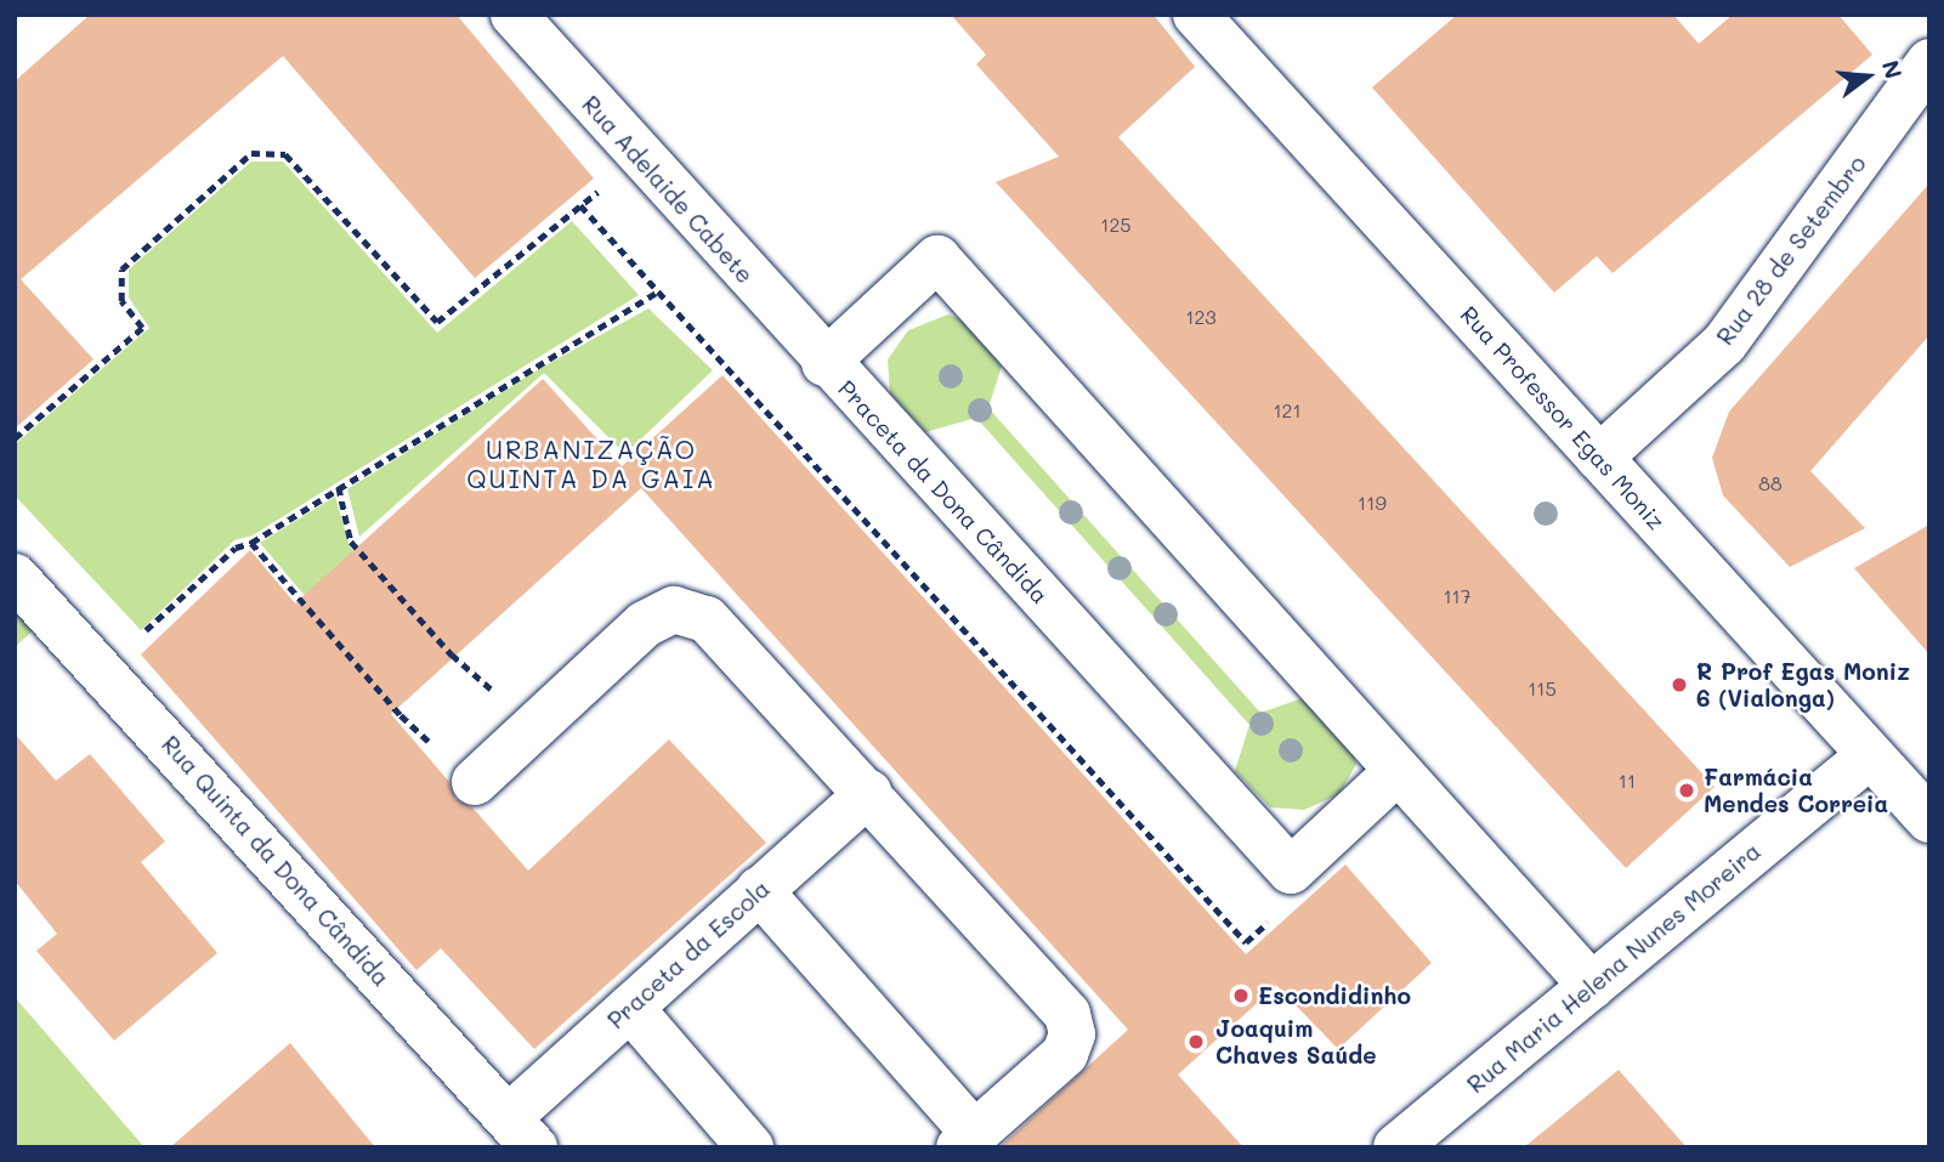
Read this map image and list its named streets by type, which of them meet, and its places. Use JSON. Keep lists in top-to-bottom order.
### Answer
{
  "streets": {
    "street": [
      "Rua Adelaide Cabete",
      "Rua 28 de Setembro",
      "Rua Professor Egas Moniz",
      "Praceta da Dona Cândida",
      "Rua Quinta da Dona Cândida",
      "Praceta da Escola",
      "Rua Maria Helena Nunes Moreira"
    ]
  },
  "crossings": [
    ["Rua Adelaide Cabete", "Praceta da Dona Cândida"],
    ["Rua 28 de Setembro", "Rua Professor Egas Moniz"],
    ["Rua Professor Egas Moniz", "Rua Maria Helena Nunes Moreira"],
    ["Praceta da Dona Cândida", "Rua Maria Helena Nunes Moreira"],
    ["Rua Quinta da Dona Cândida", "Praceta da Escola"]
  ],
  "districts": ["URBANIZAÇÃO QUINTA DA GAIA"],
  "places": [
    "R Prof Egas Moniz 6 (Vialonga)",
    "Farmácia Mendes Correia",
    "Escondidinho",
    "Joaquim Chaves Saúde"
  ],
  "house_numbers": [
    "125",
    "123",
    "121",
    "88",
    "119",
    "117",
    "115",
    "11"
  ],
  "north": "right"
}
